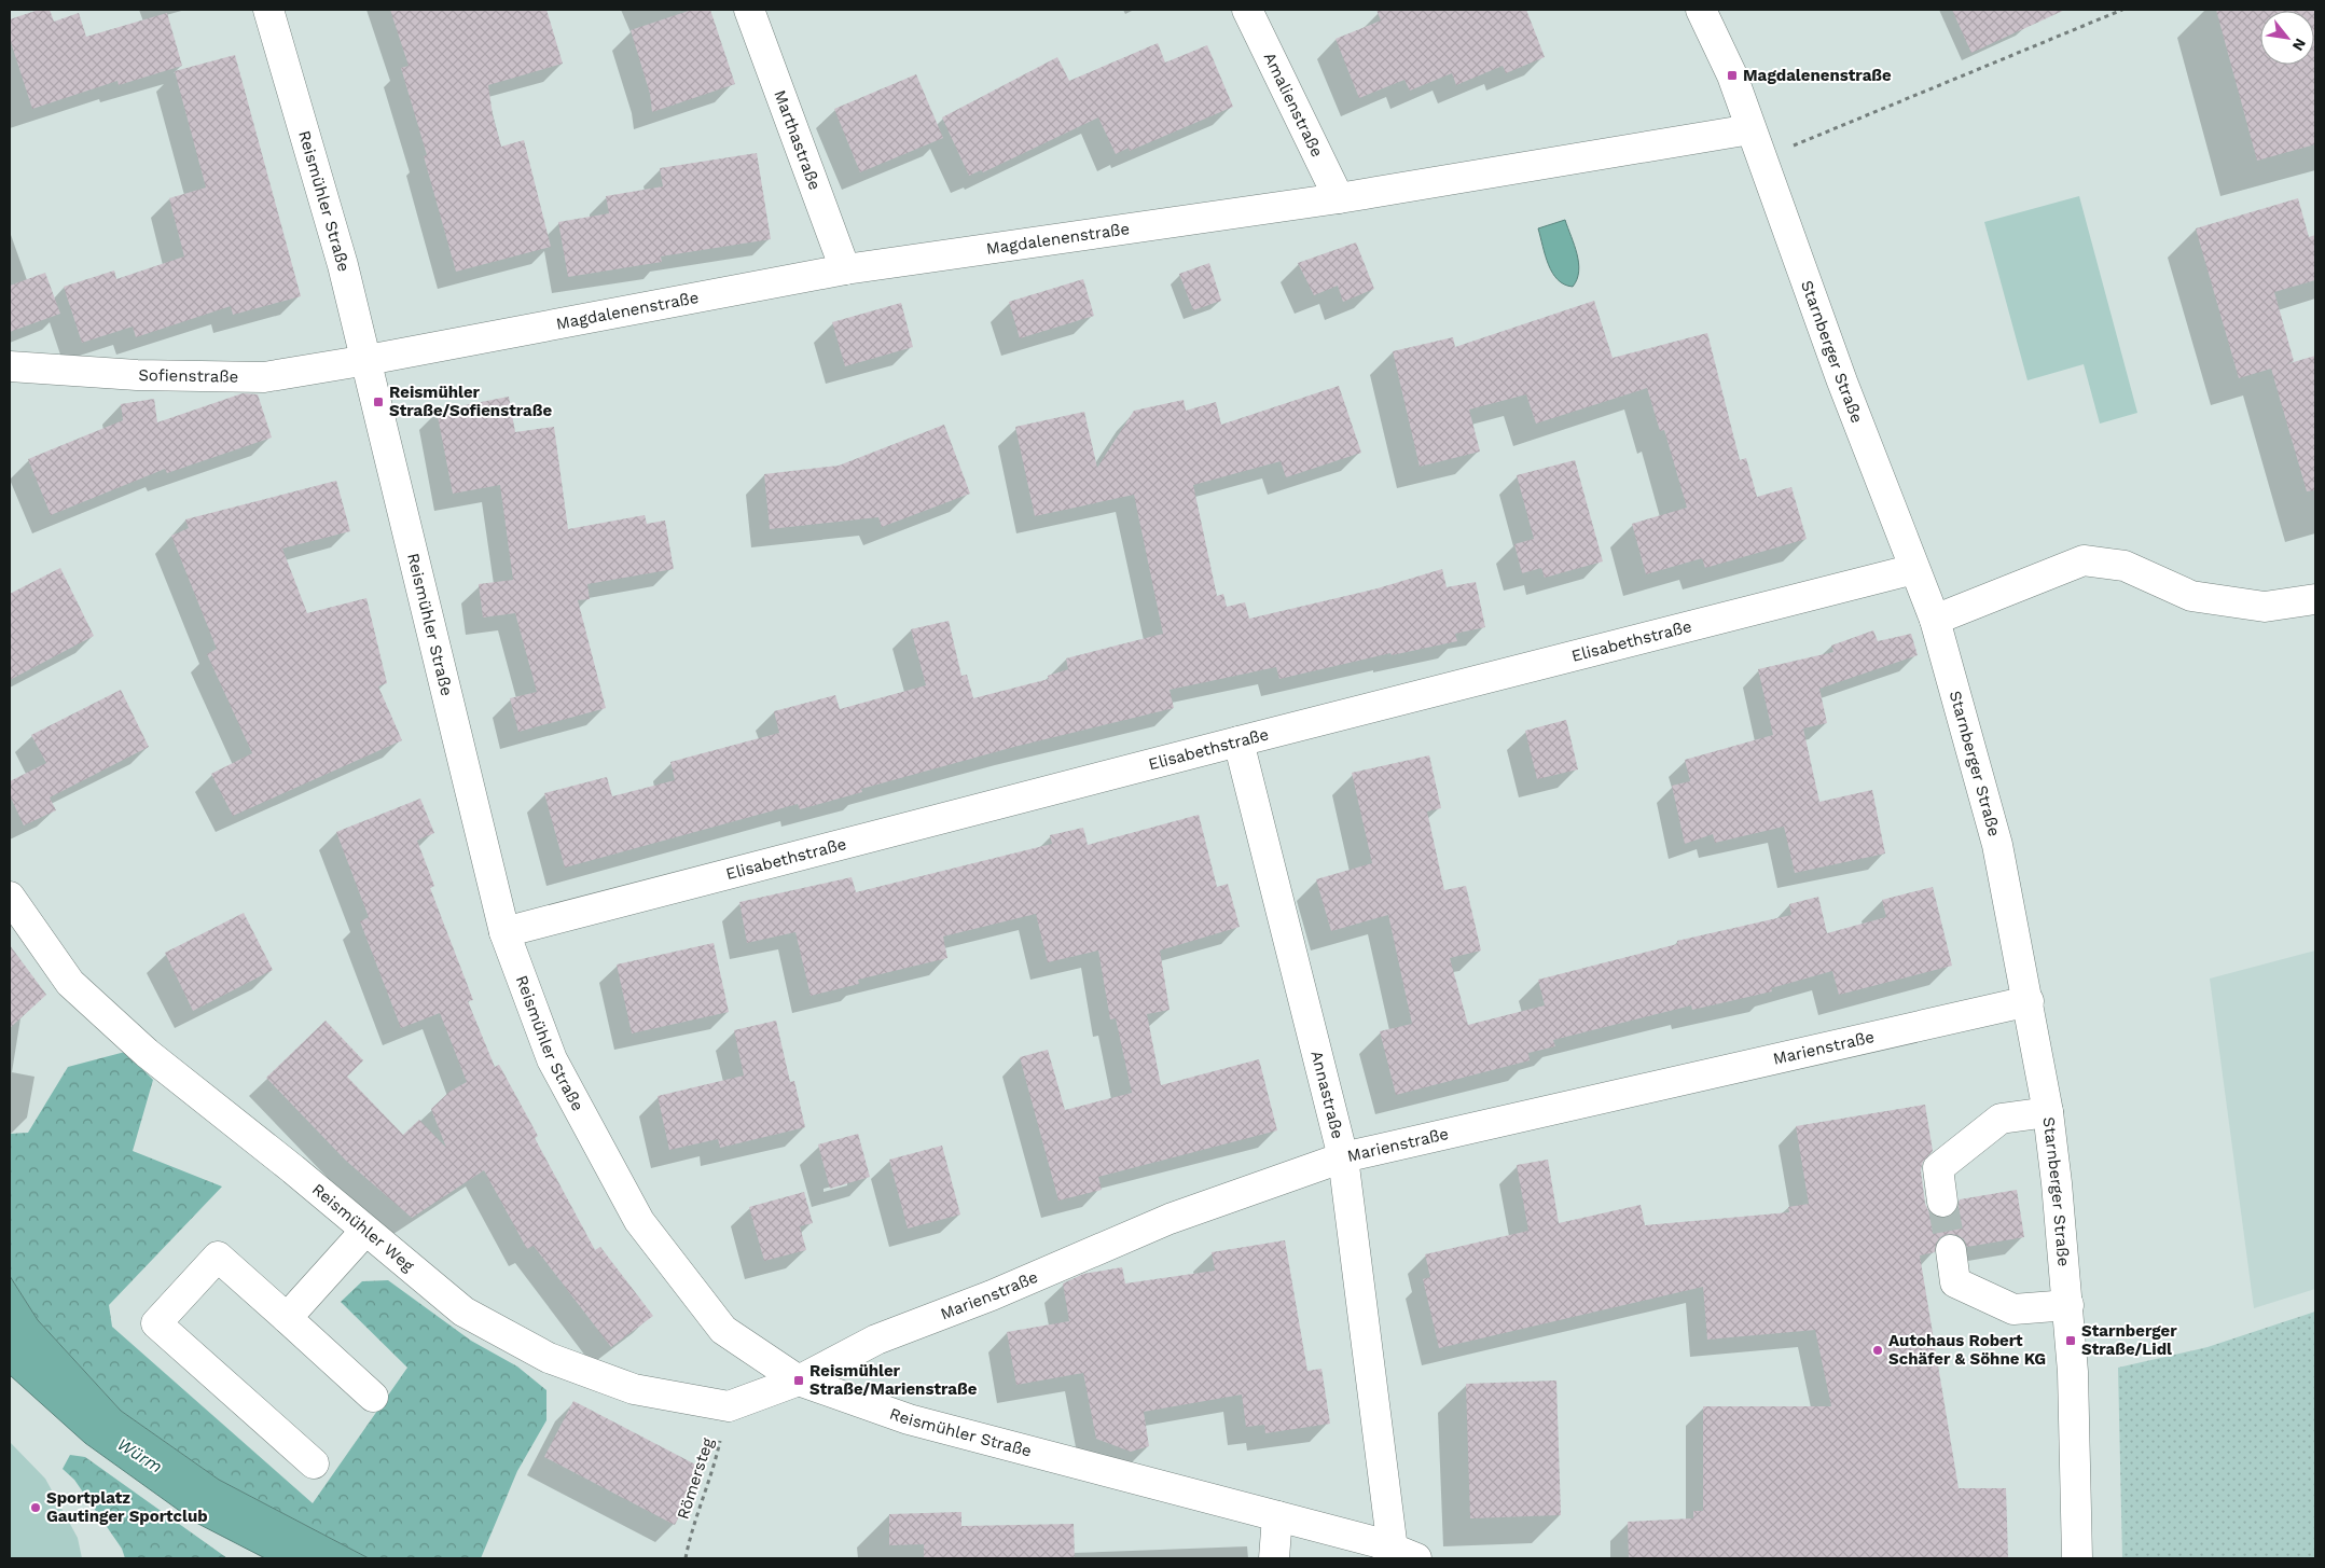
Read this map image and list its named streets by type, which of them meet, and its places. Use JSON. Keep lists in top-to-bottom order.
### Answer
{
  "streets": {
    "street": [
      "Amalienstraße",
      "Marthastraße",
      "Reismühler Straße",
      "Magdalenenstraße",
      "Starnberger Straße",
      "Sofienstraße",
      "Elisabethstraße",
      "Marienstraße",
      "Annastraße",
      "Reismühler Weg"
    ],
    "path": ["Römersteg"]
  },
  "crossings": [
    ["Amalienstraße", "Magdalenenstraße"],
    ["Marthastraße", "Magdalenenstraße"],
    ["Reismühler Straße", "Magdalenenstraße"],
    ["Reismühler Straße", "Sofienstraße"],
    ["Reismühler Straße", "Elisabethstraße"],
    ["Reismühler Straße", "Marienstraße"],
    ["Reismühler Straße", "Annastraße"],
    ["Reismühler Straße", "Reismühler Weg"],
    ["Magdalenenstraße", "Starnberger Straße"],
    ["Magdalenenstraße", "Sofienstraße"],
    ["Starnberger Straße", "Elisabethstraße"],
    ["Starnberger Straße", "Marienstraße"],
    ["Elisabethstraße", "Annastraße"],
    ["Marienstraße", "Annastraße"],
    ["Marienstraße", "Reismühler Weg"],
    ["Reismühler Weg", "Römersteg"]
  ],
  "water": ["Würm"],
  "places": {
    "transit": [
      "Magdalenenstraße",
      "Reismühler Straße/Sofienstraße",
      "Starnberger Straße/Lidl",
      "Reismühler Straße/Marienstraße"
    ],
    "other": ["Autohaus Robert Schäfer & Söhne KG", "Sportplatz Gautinger Sportclub"]
  },
  "north": "bottom right"
}
